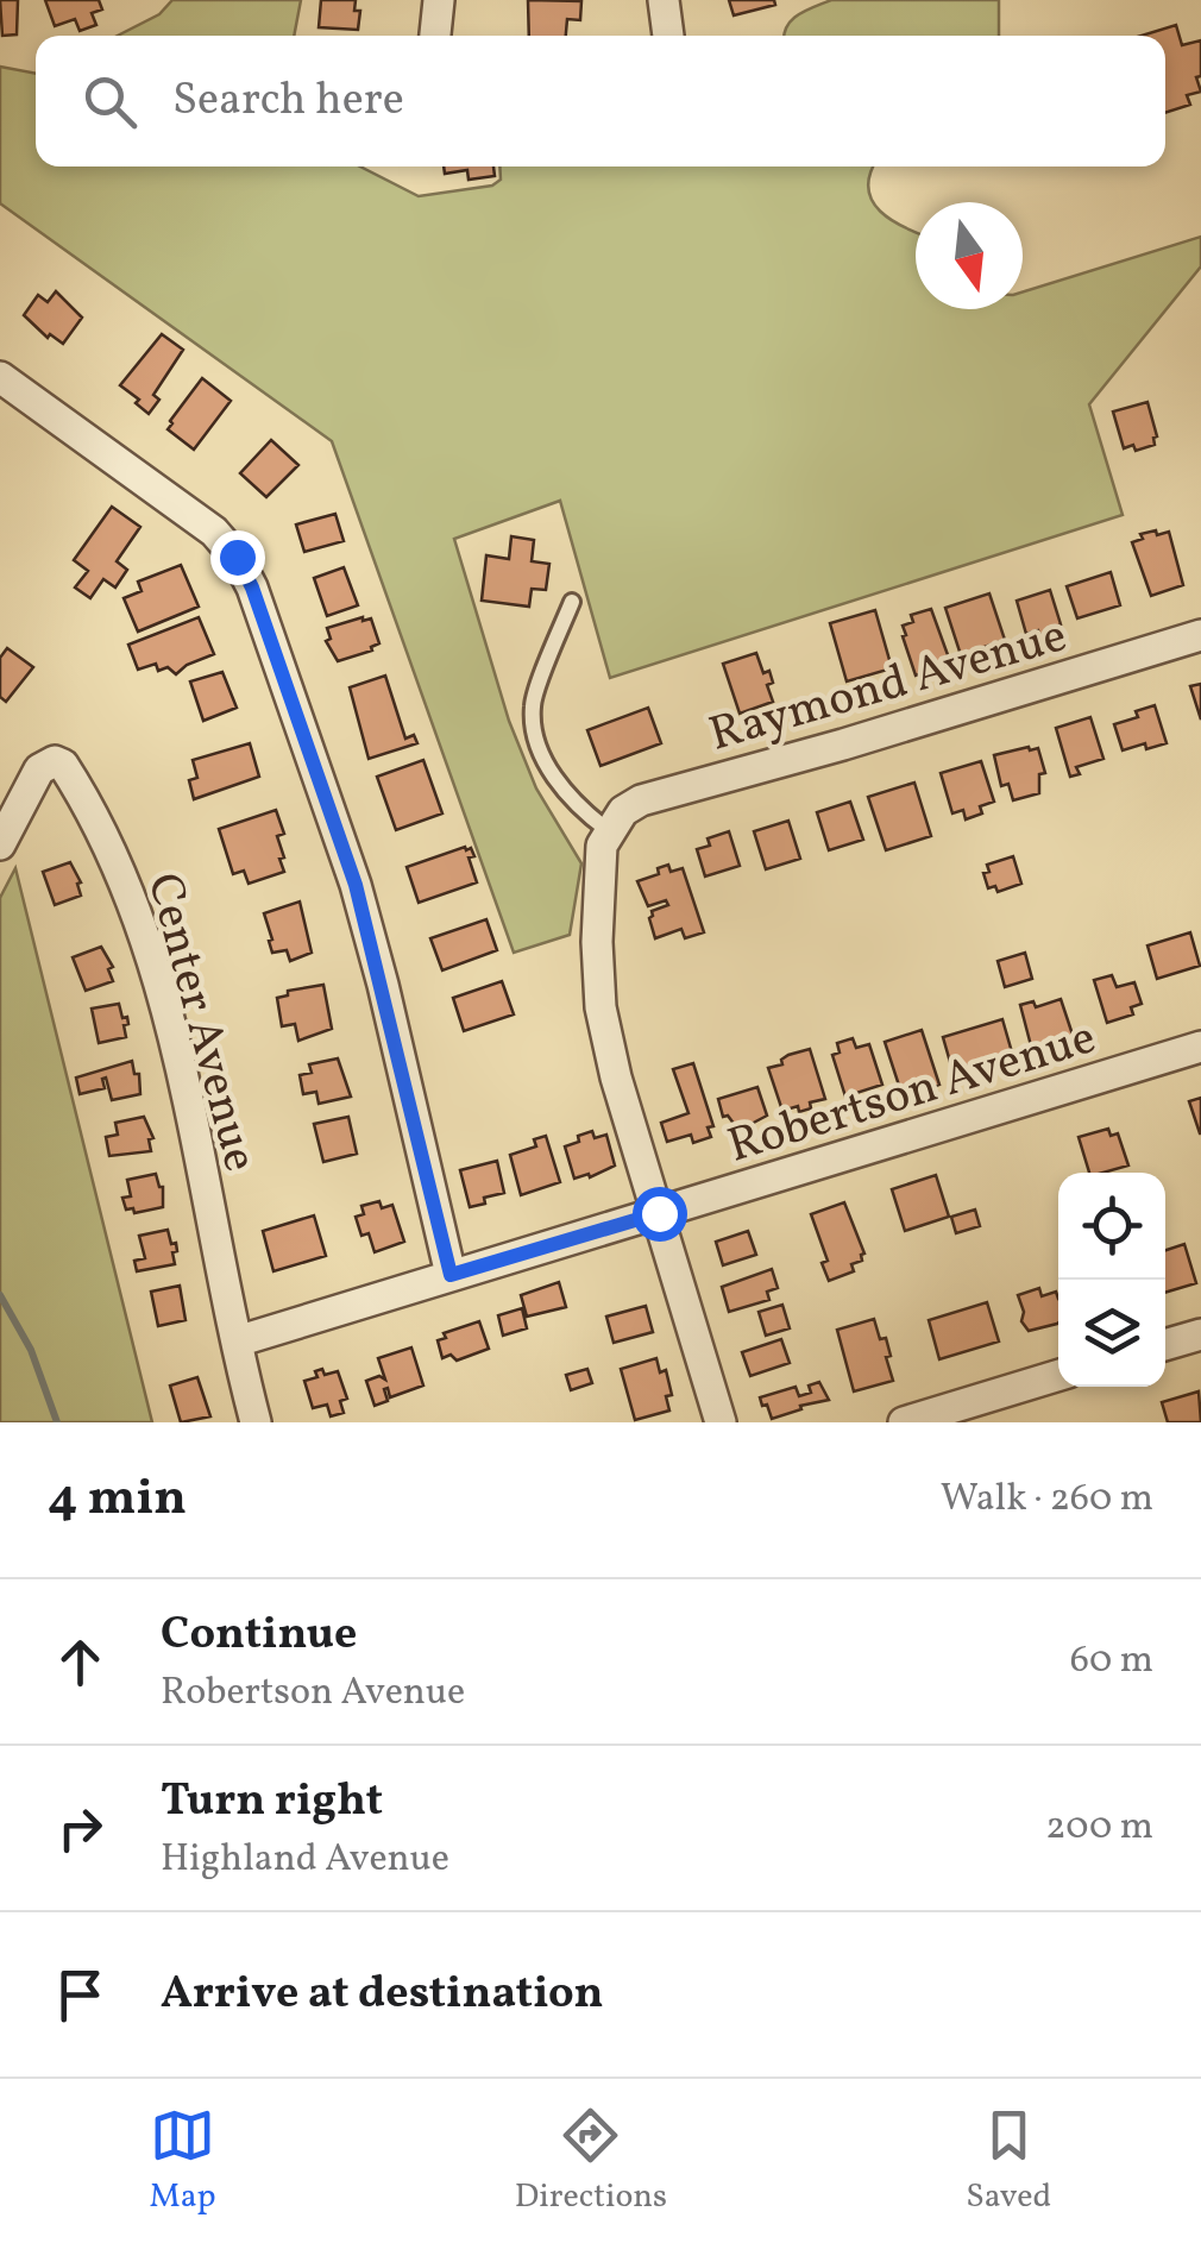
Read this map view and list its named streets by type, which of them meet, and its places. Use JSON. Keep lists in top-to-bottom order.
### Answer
{
  "streets": {
    "street": ["Raymond Avenue", "Center Avenue", "Robertson Avenue"]
  },
  "crossings": [
    ["Center Avenue", "Robertson Avenue"]
  ],
  "north": "bottom",
  "page": {
    "search": "Search here",
    "heading": ["4 min", "Walk · 260 m"],
    "list": [
      ["Continue", "Robertson Avenue", "60 m"],
      ["Turn right", "Highland Avenue", "200 m"],
      "Arrive at destination"
    ],
    "nav": ["Map", "Directions", "Saved"]
  }
}
